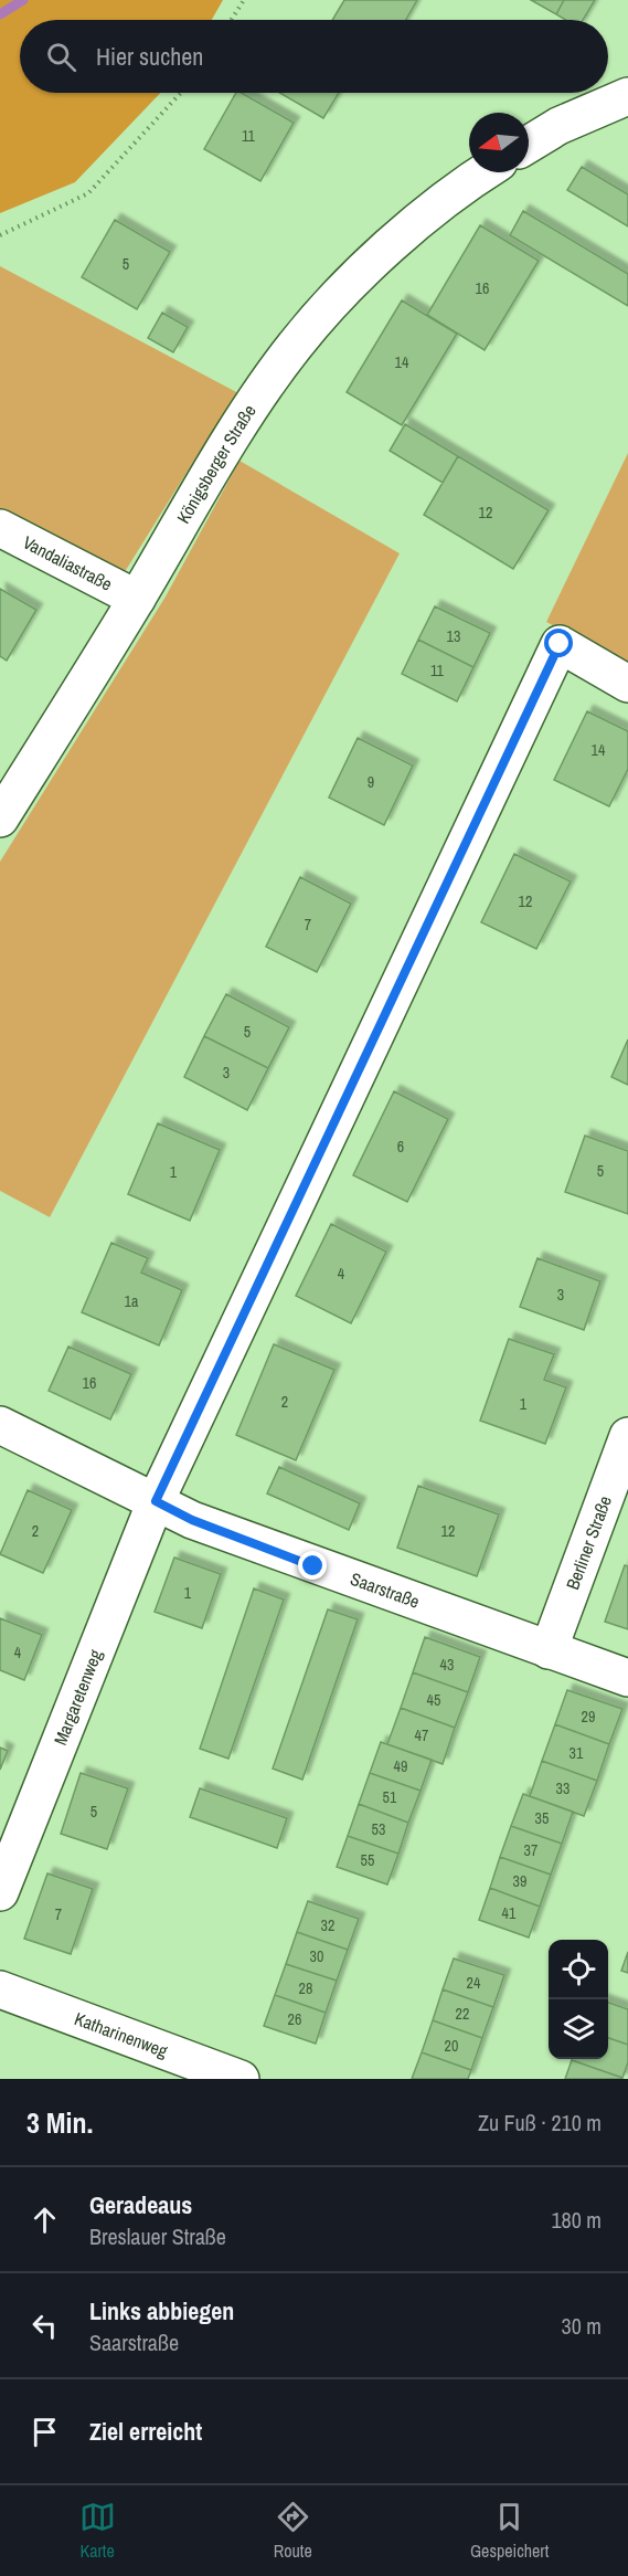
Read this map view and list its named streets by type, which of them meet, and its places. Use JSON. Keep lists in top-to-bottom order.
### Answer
{
  "streets": {
    "street": [
      "Königsberger Straße",
      "Vandaliastraße",
      "Berliner Straße",
      "Saarstraße",
      "Margaretenweg",
      "Katharinenweg"
    ]
  },
  "crossings": [
    ["Königsberger Straße", "Vandaliastraße"],
    ["Berliner Straße", "Saarstraße"],
    ["Saarstraße", "Margaretenweg"]
  ],
  "house_numbers": [
    "11",
    "5",
    "16",
    "14",
    "12",
    "13",
    "11",
    "14",
    "9",
    "12",
    "7",
    "5",
    "3",
    "6",
    "5",
    "1",
    "4",
    "3",
    "1a",
    "16",
    "2",
    "1",
    "2",
    "12",
    "1",
    "4",
    "43",
    "45",
    "29",
    "47",
    "31",
    "49",
    "33",
    "51",
    "5",
    "35",
    "53",
    "37",
    "55",
    "39",
    "41",
    "7",
    "32",
    "30",
    "24",
    "28",
    "22",
    "26",
    "20"
  ],
  "north": "left",
  "page": {
    "search": "Hier suchen",
    "heading": ["3 Min.", "Zu Fuß · 210 m"],
    "list": [
      ["Geradeaus", "Breslauer Straße", "180 m"],
      ["Links abbiegen", "Saarstraße", "30 m"],
      "Ziel erreicht"
    ],
    "nav": ["Karte", "Route", "Gespeichert"]
  }
}
